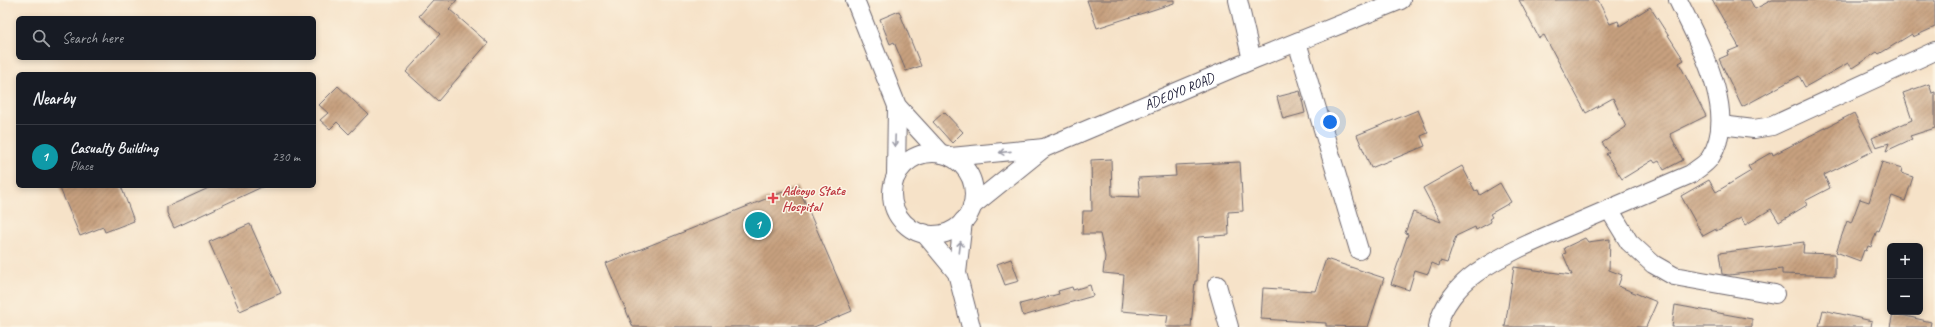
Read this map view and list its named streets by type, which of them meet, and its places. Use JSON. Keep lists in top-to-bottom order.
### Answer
{
  "streets": {
    "street": ["ADEOYO ROAD"]
  },
  "places": {
    "health": ["Adeoyo State Hospital"]
  },
  "page": {
    "search": "Search here",
    "heading": "Nearby",
    "list": [
      {
        "mark": "1",
        "name": "Casualty Building",
        "note": "Place",
        "value": "230 m"
      }
    ],
    "pins": "1",
    "map_buttons": ["+", "−"]
  }
}
